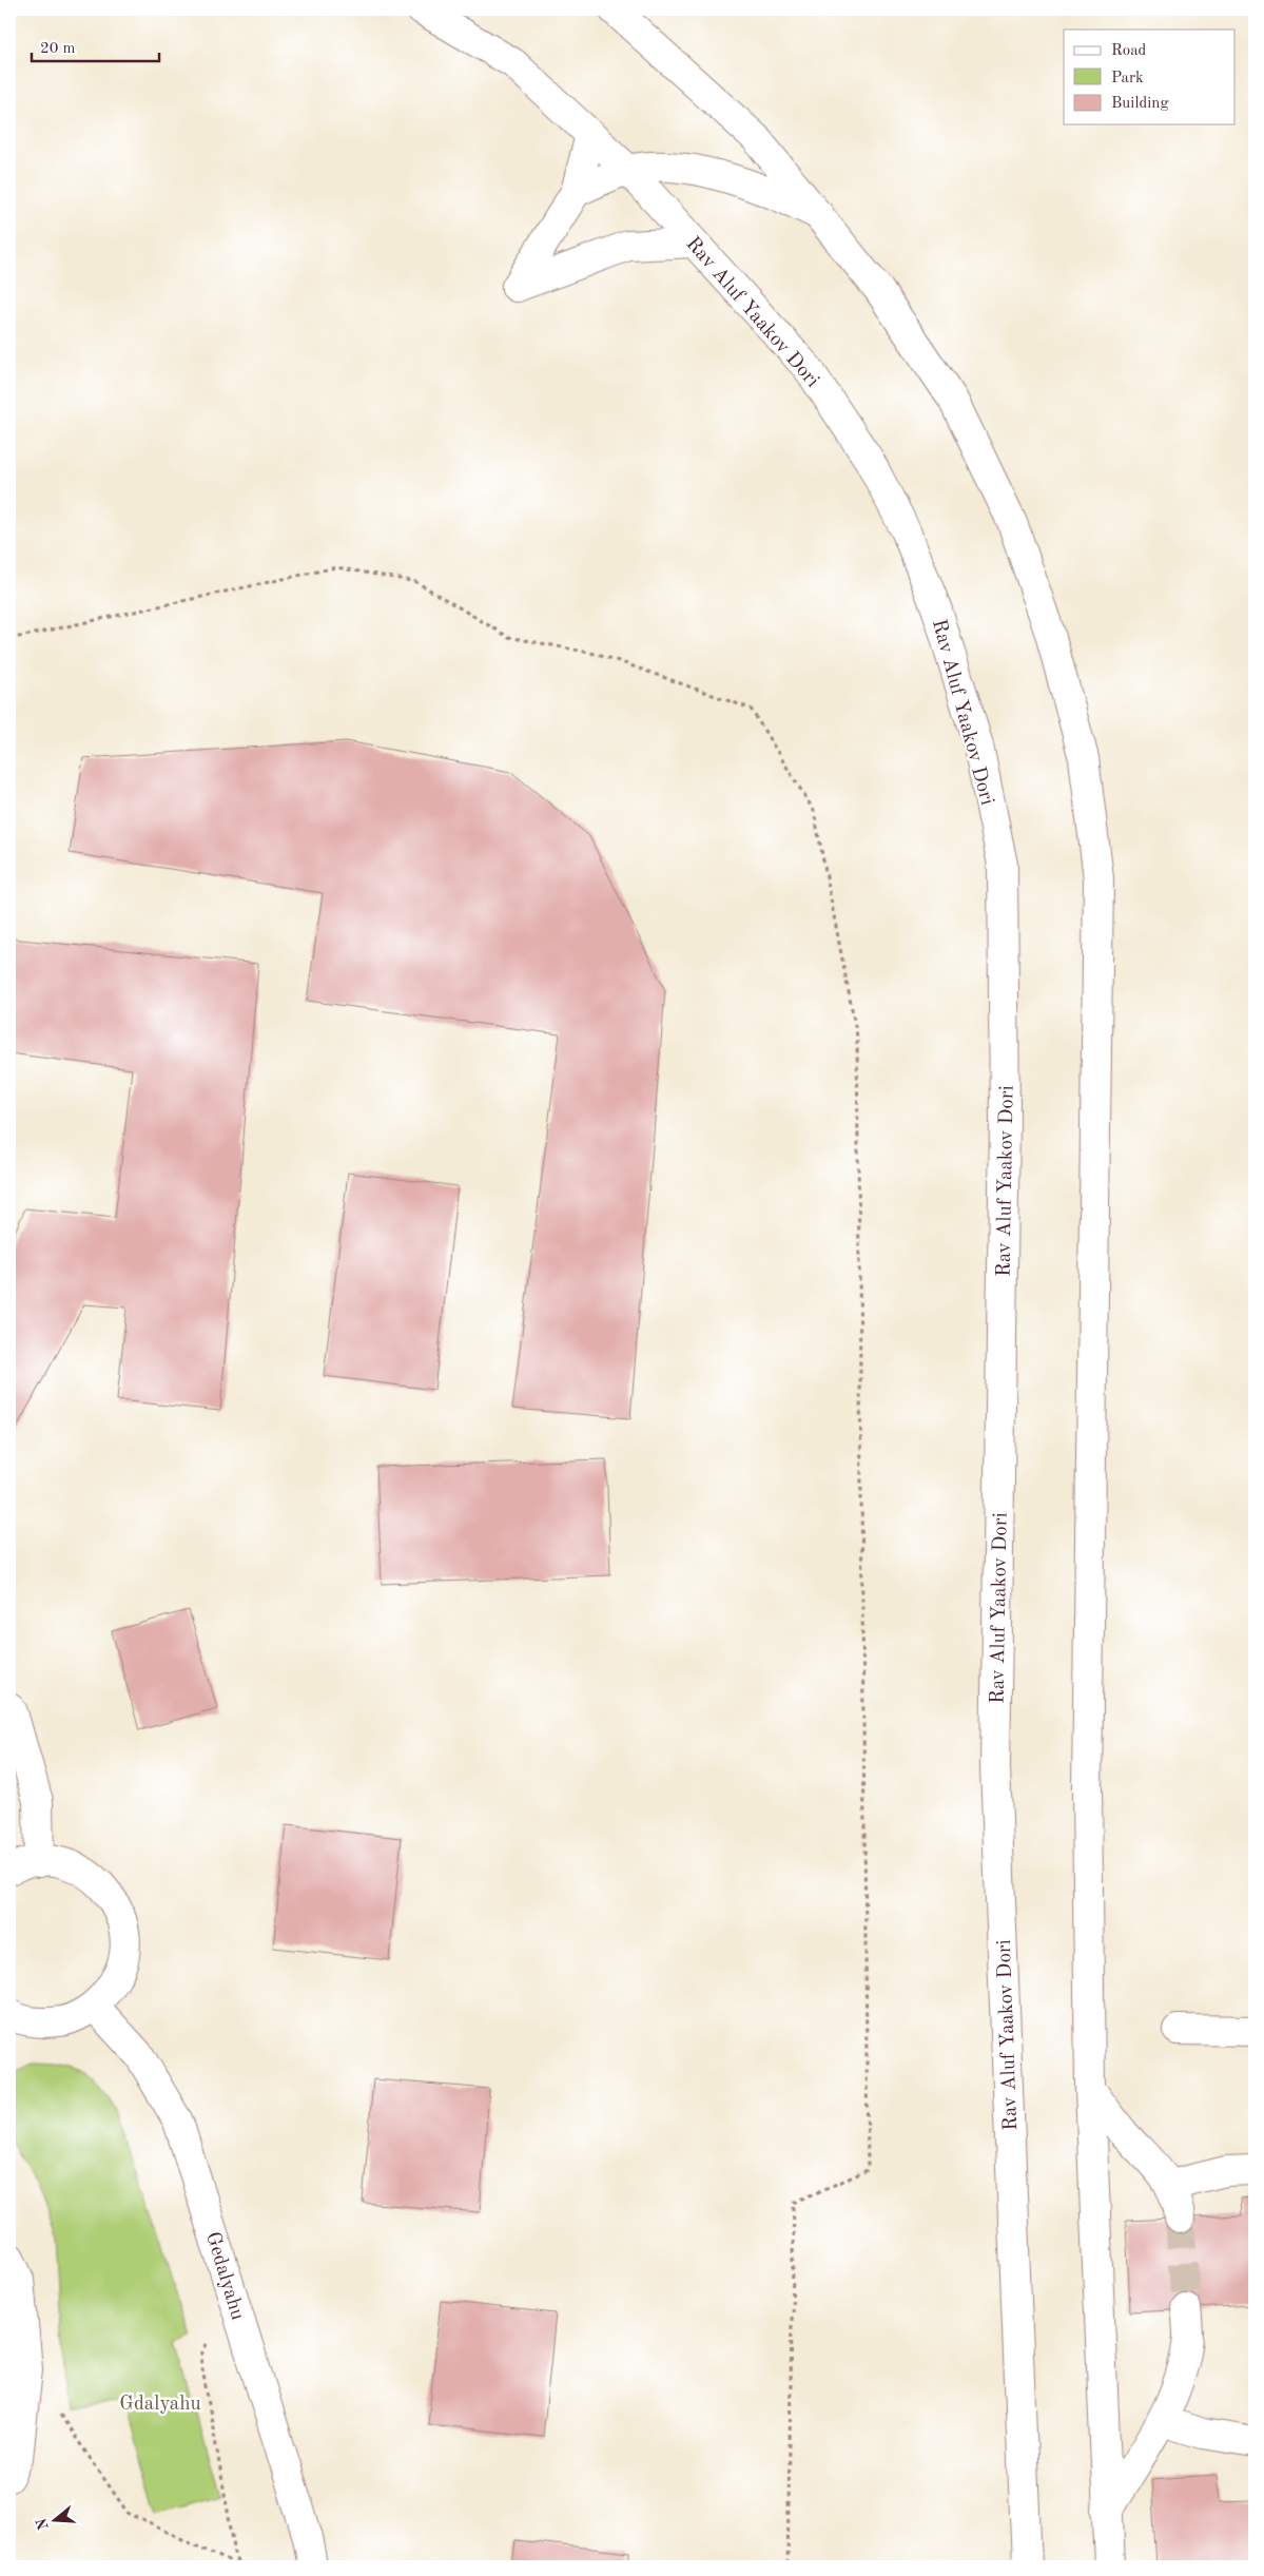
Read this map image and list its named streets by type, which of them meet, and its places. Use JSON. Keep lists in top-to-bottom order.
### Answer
{
  "streets": {
    "main road": ["Rav Aluf Yaakov Dori", "Gedalyahu"]
  },
  "parks": ["Gdalyahu"],
  "legend": ["Road", "Park", "Building"],
  "scale_bar": "20 m",
  "north": "left"
}
